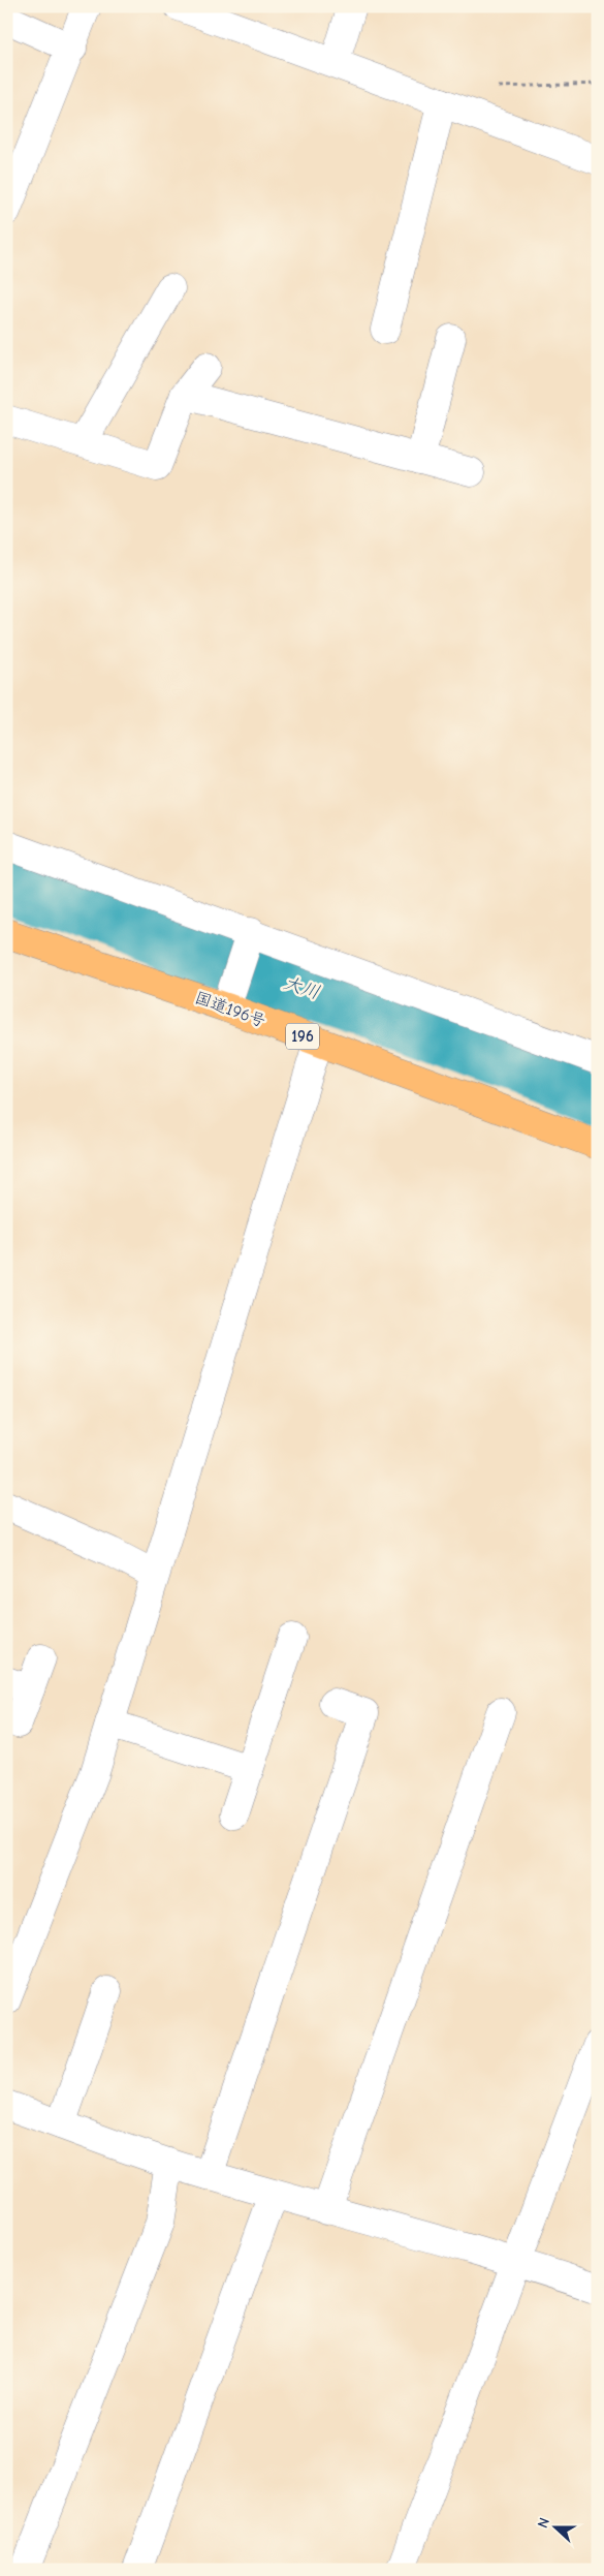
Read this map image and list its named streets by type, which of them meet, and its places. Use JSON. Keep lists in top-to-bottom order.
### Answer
{
  "streets": {
    "highway": ["国道196号", "196"]
  },
  "water": ["大川"],
  "north": "left"
}
